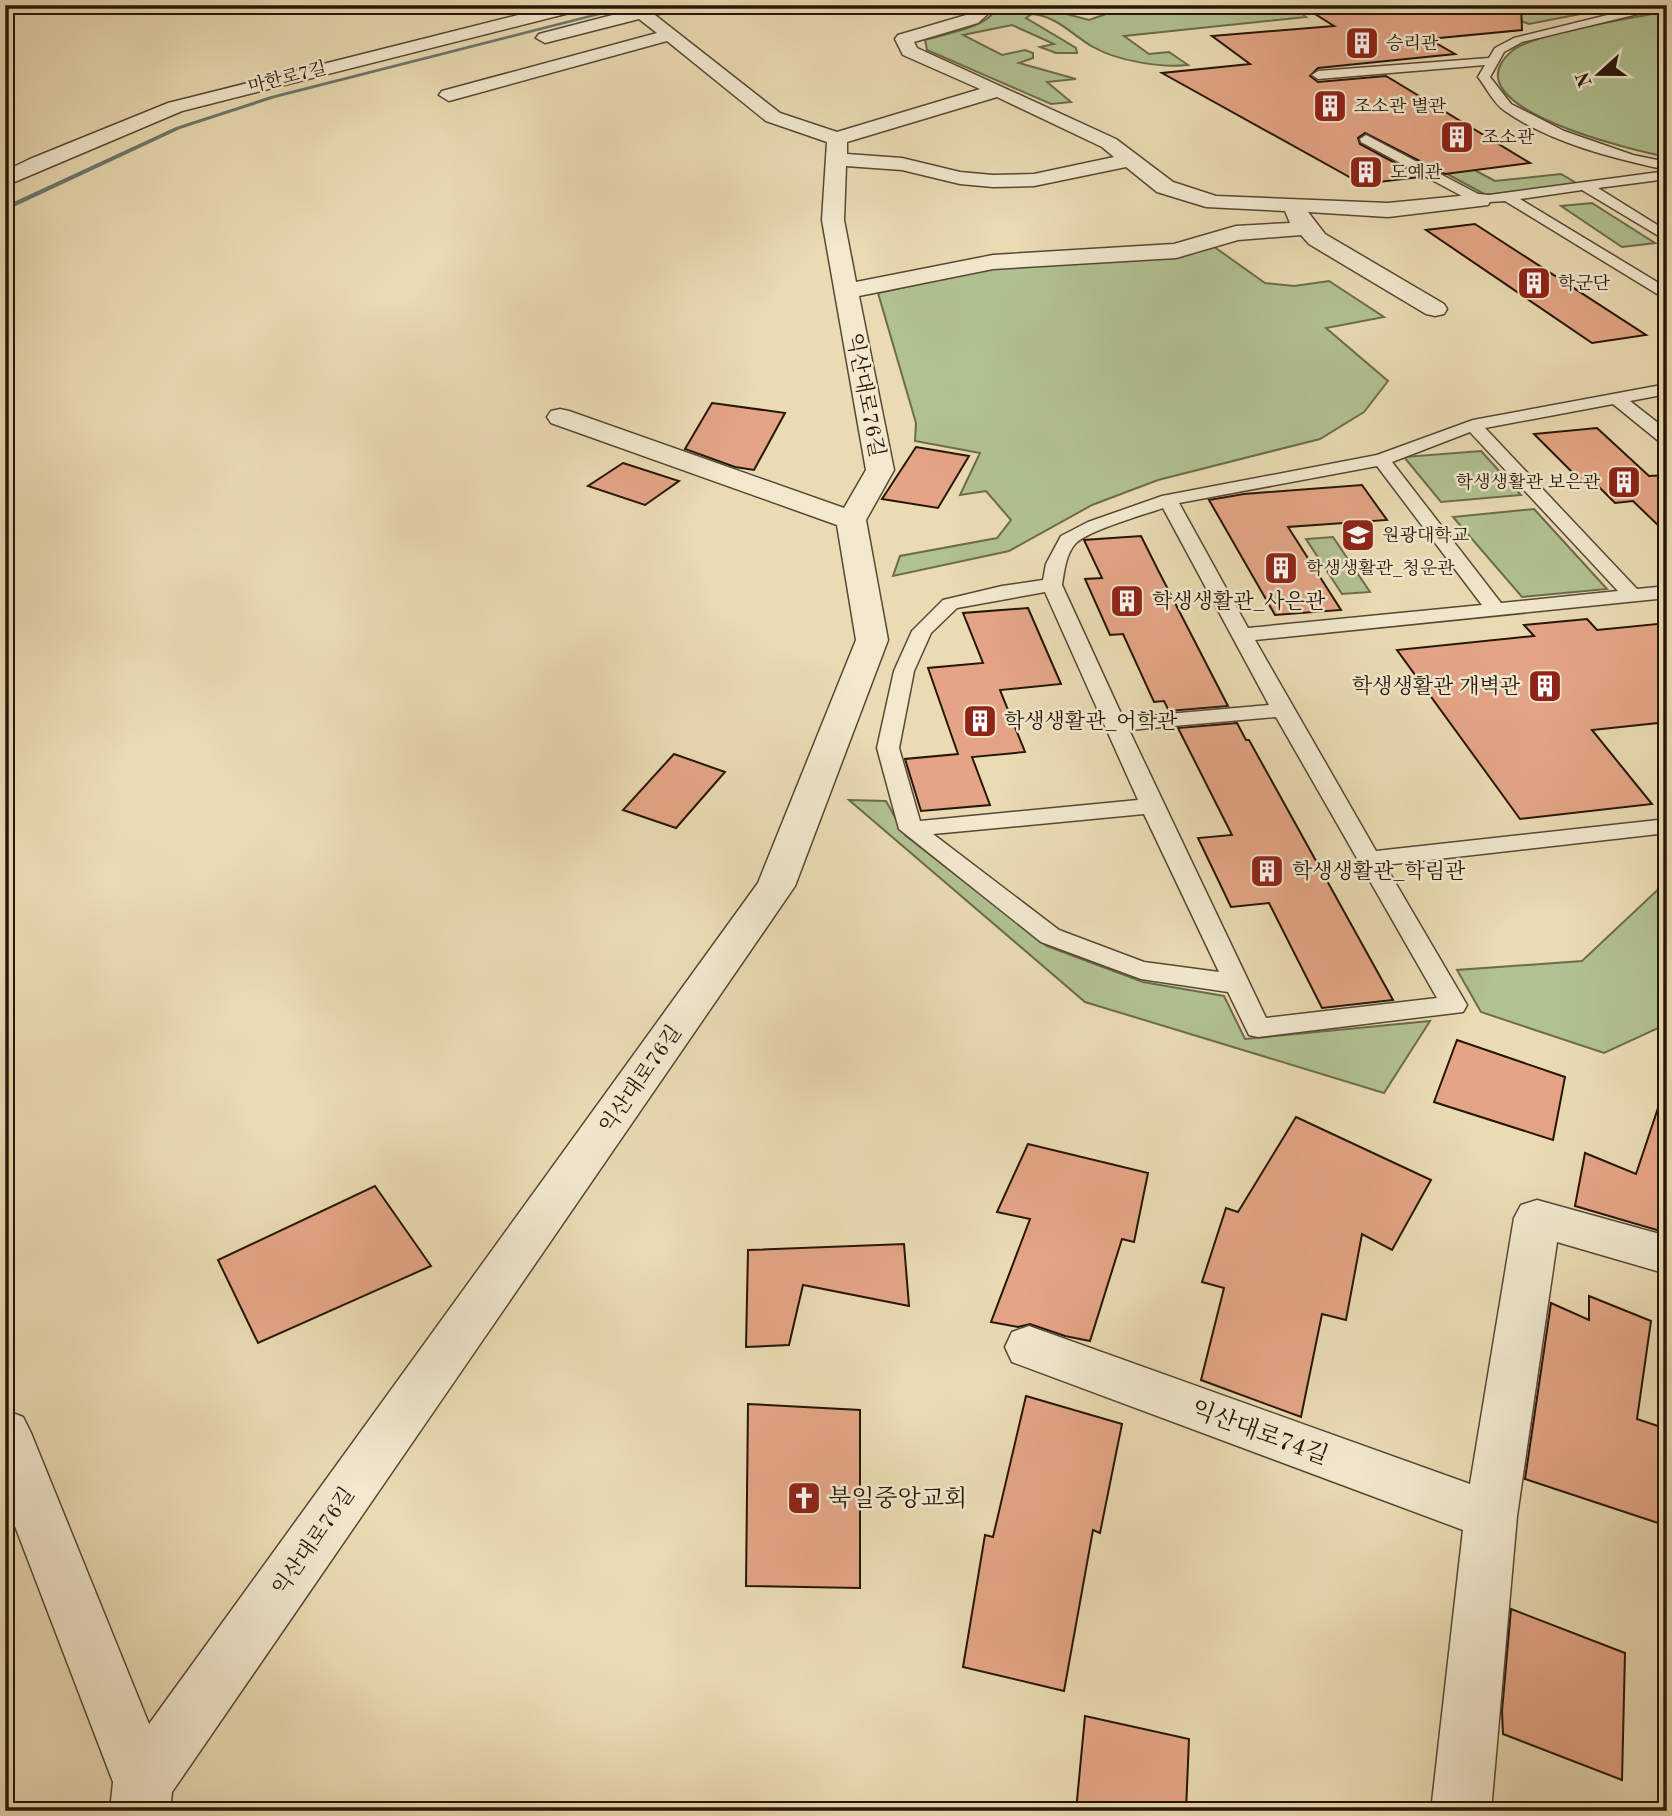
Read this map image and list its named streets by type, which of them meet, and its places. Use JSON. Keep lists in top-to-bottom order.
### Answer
{
  "streets": {
    "street": ["마한로7길", "익산대로76길", "익산대로74길"]
  },
  "places": {
    "building": [
      "승리관",
      "조소관 별관",
      "조소관",
      "도예관",
      "학군단",
      "학생생활관 보은관",
      "학생생활관_청운관",
      "학생생활관_사은관",
      "학생생활관 개벽관",
      "학생생활관_어학관",
      "학생생활관_학림관"
    ],
    "school or university": ["원광대학교"],
    "church": ["북일중앙교회"]
  },
  "north": "left"
}
